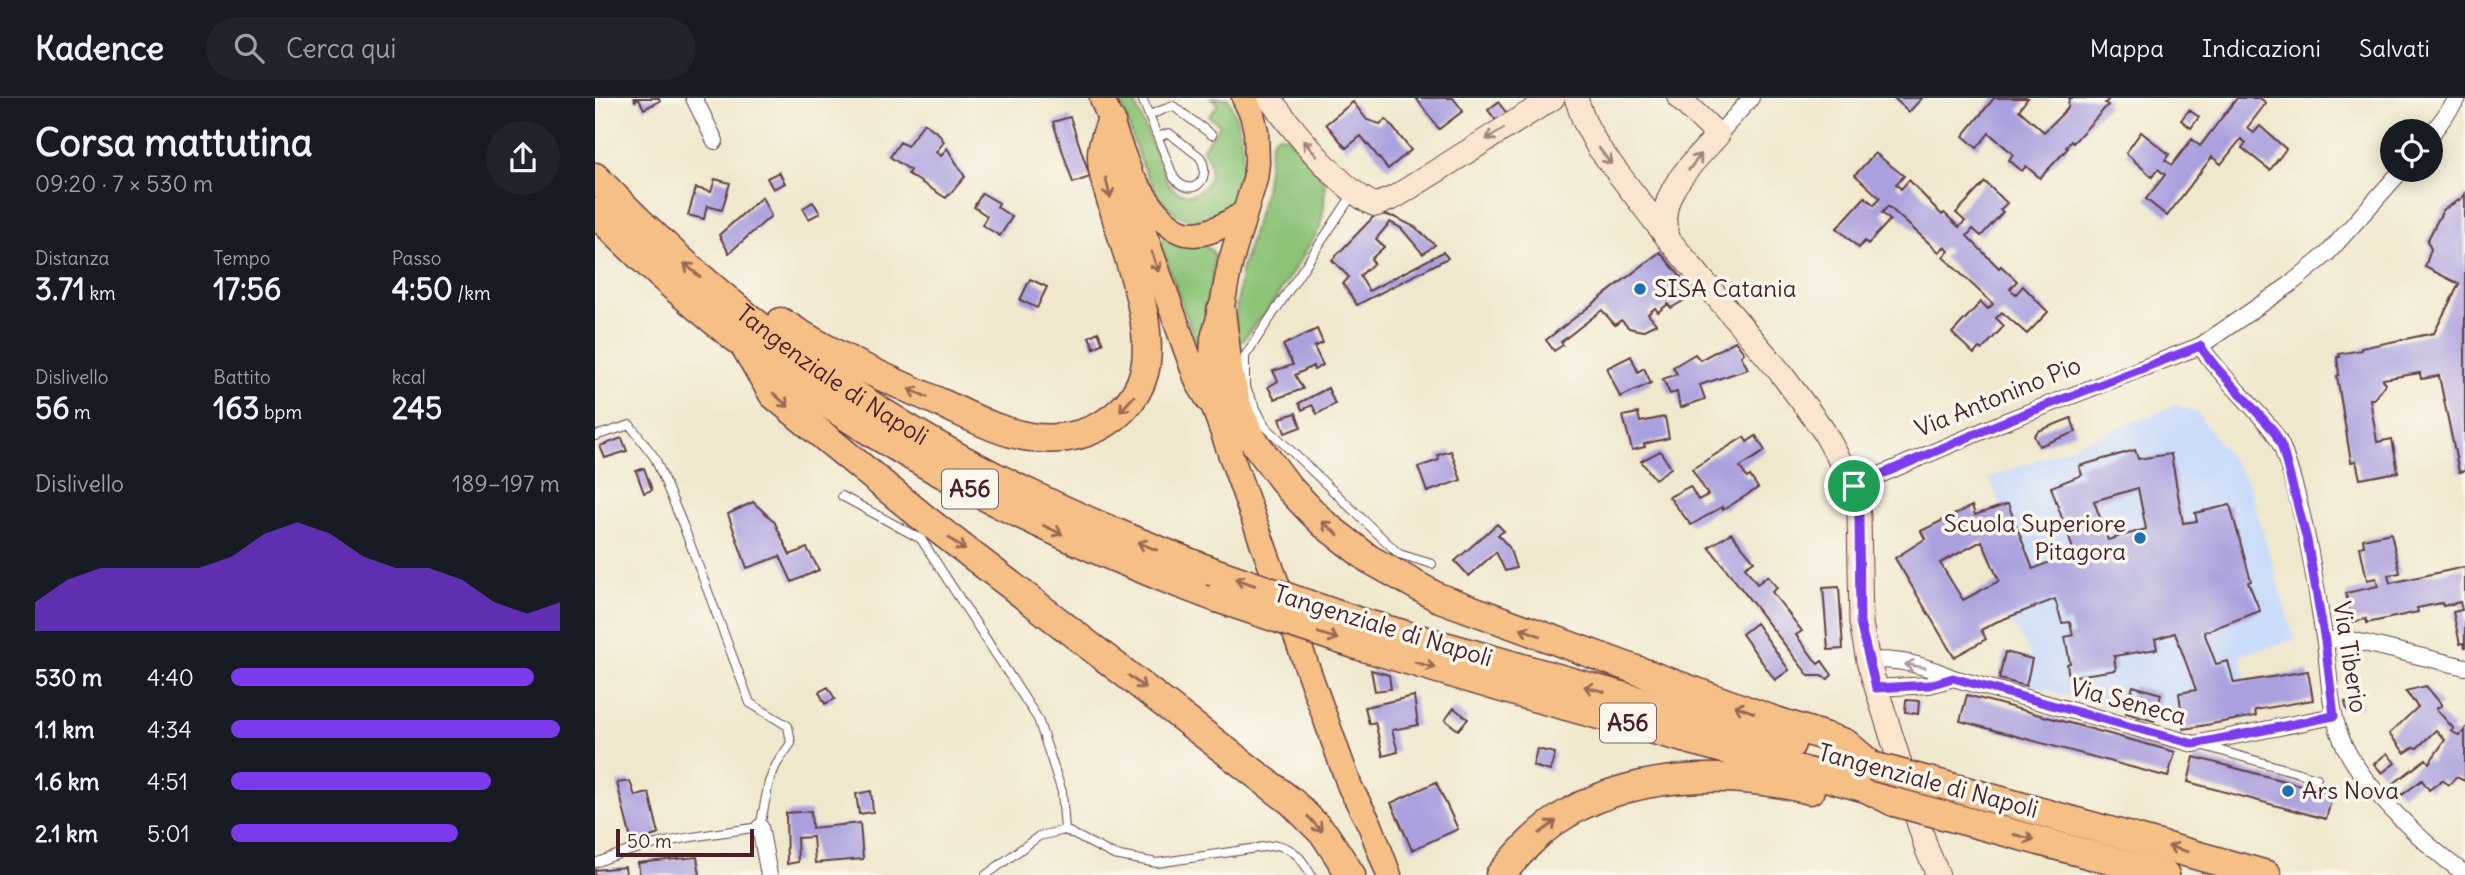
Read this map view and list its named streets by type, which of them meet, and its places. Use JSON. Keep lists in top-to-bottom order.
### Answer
{
  "streets": {
    "highway": ["Tangenziale di Napoli", "A56"],
    "street": ["Via Antonino Pio", "Via Tiberio", "Via Seneca"]
  },
  "crossings": [
    ["Via Antonino Pio", "Via Tiberio"],
    ["Via Tiberio", "Via Seneca"]
  ],
  "places": ["SISA Catania", "Scuola Superiore Pitagora", "Ars Nova"],
  "scale_bar": "50 m",
  "page": {
    "header": "Kadence",
    "search": "Cerca qui",
    "nav": ["Mappa", "Indicazioni", "Salvati"],
    "heading": ["Corsa mattutina", "09:20 · 7 × 530 m"],
    "stats": [
      ["Distanza", "3.71 km"],
      ["Tempo", "17:56"],
      ["Passo", "4:50 /km"],
      ["Dislivello", "56 m"],
      ["Battito", "163 bpm"],
      ["kcal", "245"]
    ],
    "chart": ["Dislivello", "189–197 m"],
    "list": [
      {
        "name": "530 m",
        "note": "4:40"
      },
      {
        "name": "1.1 km",
        "note": "4:34"
      },
      {
        "name": "1.6 km",
        "note": "4:51"
      },
      {
        "name": "2.1 km",
        "note": "5:01"
      }
    ],
    "scale": "50 m"
  }
}
